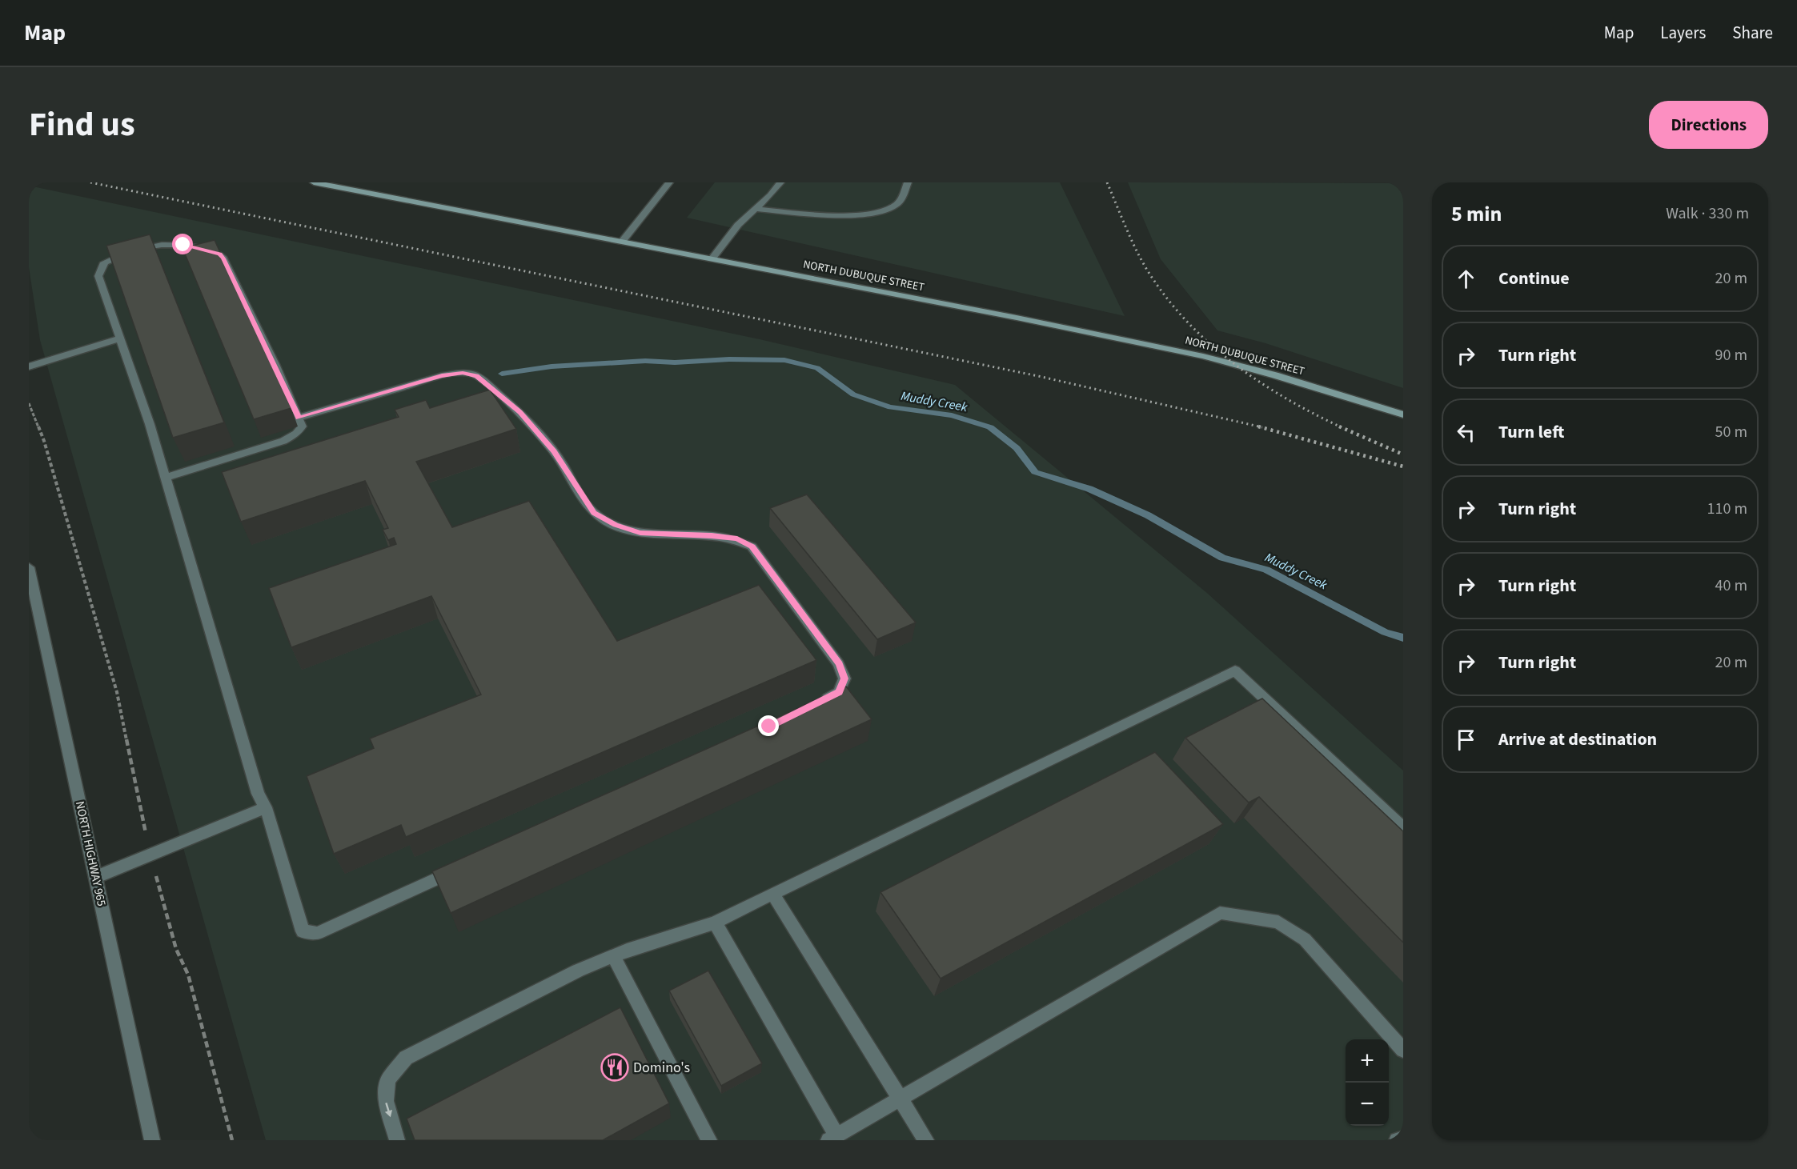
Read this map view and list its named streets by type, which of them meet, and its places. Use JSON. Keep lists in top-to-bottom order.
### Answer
{
  "streets": {
    "main road": ["NORTH DUBUQUE STREET"],
    "street": ["NORTH HIGHWAY 965"]
  },
  "water": ["Muddy Creek"],
  "places": {
    "restaurant": ["Domino's"]
  },
  "page": {
    "header": "Map",
    "nav": ["Map", "Layers", "Share"],
    "title": "Find us",
    "buttons": "Directions",
    "heading": ["5 min", "Walk · 330 m"],
    "list": [
      ["Continue", "20 m"],
      ["Turn right", "90 m"],
      ["Turn left", "50 m"],
      ["Turn right", "110 m"],
      ["Turn right", "40 m"],
      ["Turn right", "20 m"],
      "Arrive at destination"
    ],
    "map_buttons": ["+", "−"]
  }
}
